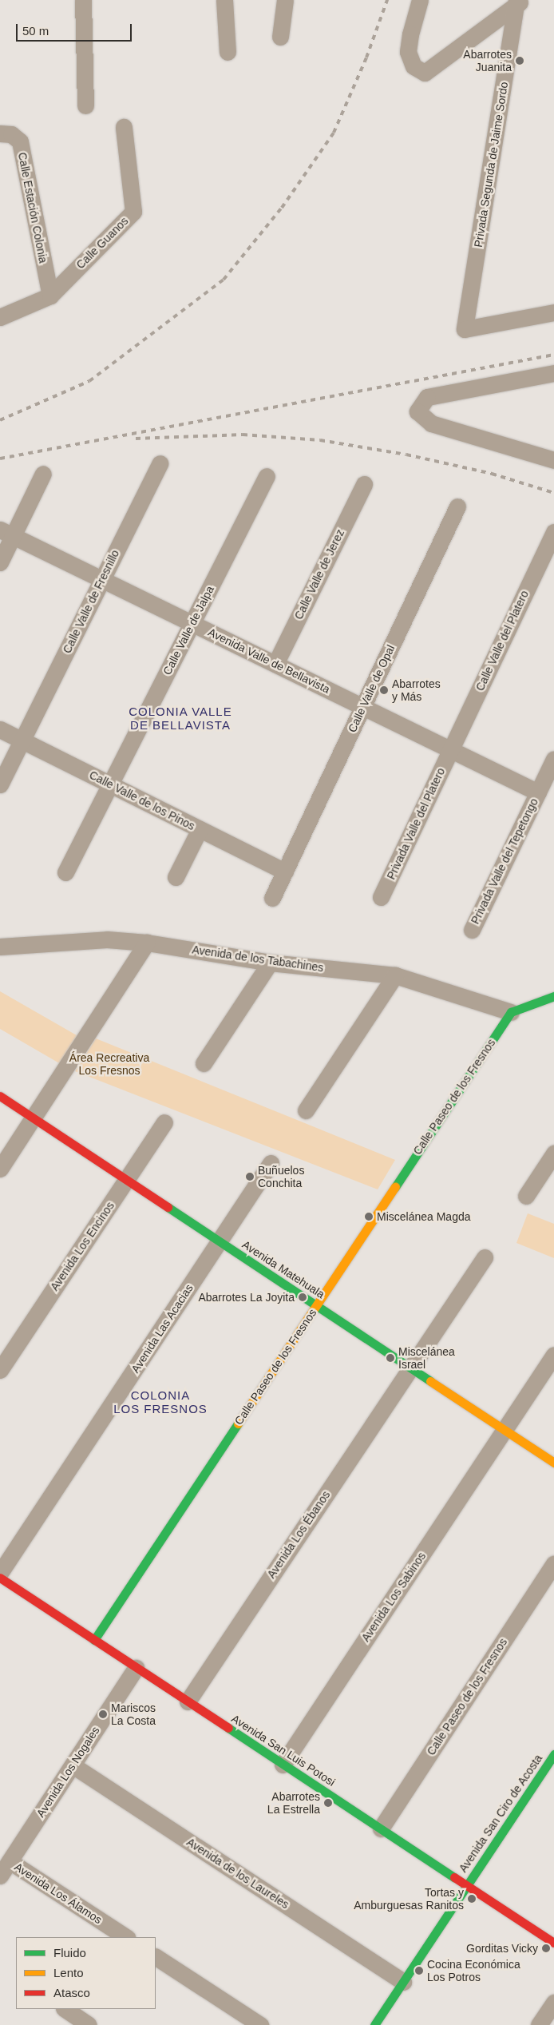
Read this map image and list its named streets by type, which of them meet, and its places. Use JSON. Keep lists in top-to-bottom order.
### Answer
{
  "streets": {
    "street": [
      "Privada Segunda de Jaime Sordo",
      "Calle Estación Colonia",
      "Calle Guanos",
      "Calle Valle de Jerez",
      "Calle Valle de Fresnillo",
      "Calle Valle de Jalpa",
      "Calle Valle del Platero",
      "Avenida Valle de Bellavista",
      "Calle Valle de Opal",
      "Calle Valle de los Pinos",
      "Privada Valle del Platero",
      "Privada Valle del Tepetongo",
      "Avenida de los Tabachines",
      "Calle Paseo de los Fresnos",
      "Avenida Los Encinos",
      "Avenida Matehuala",
      "Avenida Las Acacias",
      "Avenida Los Ébanos",
      "Avenida Los Sabinos",
      "Avenida San Luis Potosi",
      "Avenida Los Nogales",
      "Avenida San Ciro de Acosta",
      "Avenida de los Laureles",
      "Avenida Los Álamos"
    ]
  },
  "crossings": [
    ["Calle Estación Colonia", "Calle Guanos"],
    ["Calle Valle de Jerez", "Avenida Valle de Bellavista"],
    ["Calle Valle de Fresnillo", "Avenida Valle de Bellavista"],
    ["Calle Valle de Fresnillo", "Calle Valle de los Pinos"],
    ["Calle Valle de Jalpa", "Avenida Valle de Bellavista"],
    ["Calle Valle de Jalpa", "Calle Valle de los Pinos"],
    ["Calle Valle del Platero", "Avenida Valle de Bellavista"],
    ["Calle Valle del Platero", "Privada Valle del Platero"],
    ["Avenida Valle de Bellavista", "Calle Valle de Opal"],
    ["Avenida Valle de Bellavista", "Privada Valle del Platero"],
    ["Avenida Valle de Bellavista", "Privada Valle del Tepetongo"],
    ["Calle Valle de Opal", "Calle Valle de los Pinos"],
    ["Avenida de los Tabachines", "Calle Paseo de los Fresnos"],
    ["Calle Paseo de los Fresnos", "Avenida Matehuala"],
    ["Calle Paseo de los Fresnos", "Avenida San Luis Potosi"],
    ["Avenida Los Encinos", "Avenida Matehuala"],
    ["Avenida Matehuala", "Avenida Las Acacias"],
    ["Avenida Matehuala", "Avenida Los Ébanos"],
    ["Avenida Matehuala", "Avenida Los Sabinos"],
    ["Avenida Los Ébanos", "Avenida San Luis Potosi"],
    ["Avenida Los Sabinos", "Avenida San Luis Potosi"],
    ["Avenida San Luis Potosi", "Avenida Los Nogales"],
    ["Avenida San Luis Potosi", "Avenida San Ciro de Acosta"],
    ["Avenida Los Nogales", "Avenida de los Laureles"],
    ["Avenida Los Nogales", "Avenida Los Álamos"],
    ["Avenida San Ciro de Acosta", "Avenida de los Laureles"]
  ],
  "districts": ["COLONIA VALLE DE BELLAVISTA", "COLONIA LOS FRESNOS"],
  "parks": ["Área Recreativa Los Fresnos"],
  "places": [
    "Abarrotes Juanita",
    "Abarrotes y Más",
    "Buñuelos Conchita",
    "Miscelánea Magda",
    "Abarrotes La Joyita",
    "Miscelánea Israel",
    "Mariscos La Costa",
    "Abarrotes La Estrella",
    "Tortas y Amburguesas Ranitos",
    "Gorditas Vicky",
    "Cocina Económica Los Potros"
  ],
  "legend": ["Fluido", "Lento", "Atasco"],
  "scale_bar": "50 m"
}
